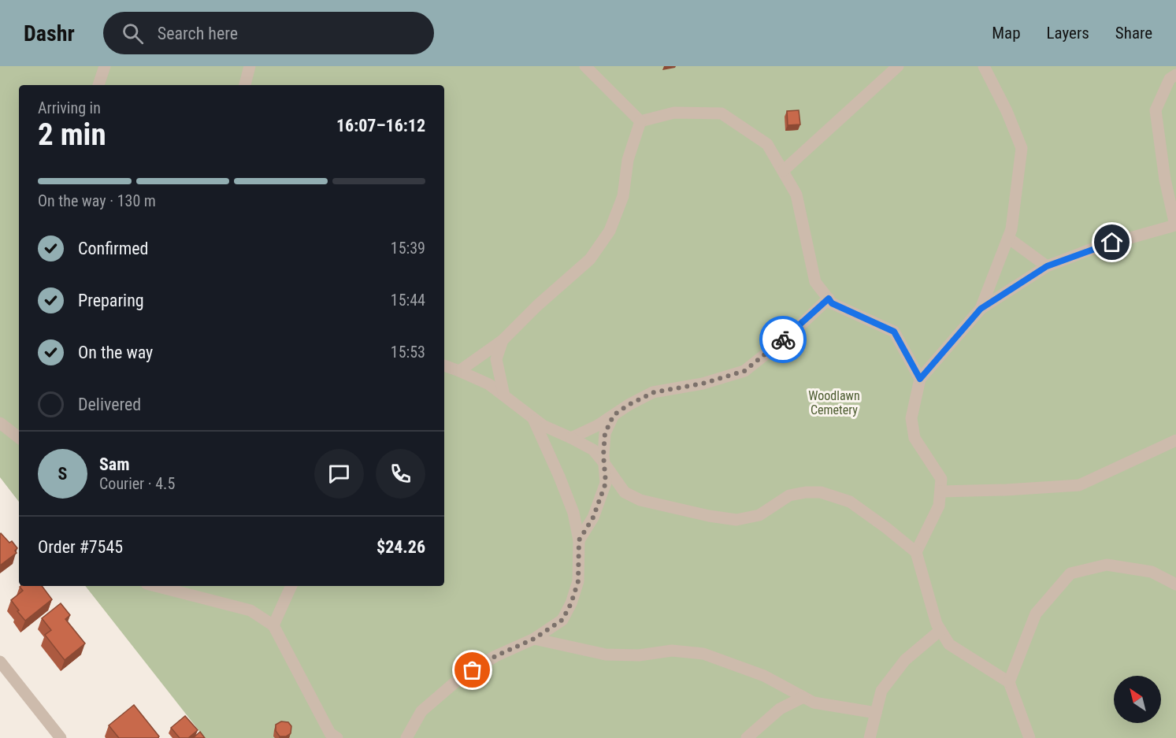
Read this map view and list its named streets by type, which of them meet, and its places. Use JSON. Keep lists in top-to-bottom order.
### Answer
{
  "parks": ["Woodlawn Cemetery"],
  "north": "top left",
  "page": {
    "header": "Dashr",
    "search": "Search here",
    "nav": ["Map", "Layers", "Share"],
    "heading": ["2 min", "Arriving in", "16:07–16:12"],
    "panel": [
      "Sam",
      "Courier · 4.5",
      "Order #7545",
      "$24.26"
    ],
    "bar": "On the way · 130 m",
    "list": [
      ["Confirmed", "15:39"],
      ["Preparing", "15:44"],
      ["On the way", "15:53"],
      "Delivered"
    ],
    "round": "S"
  }
}
